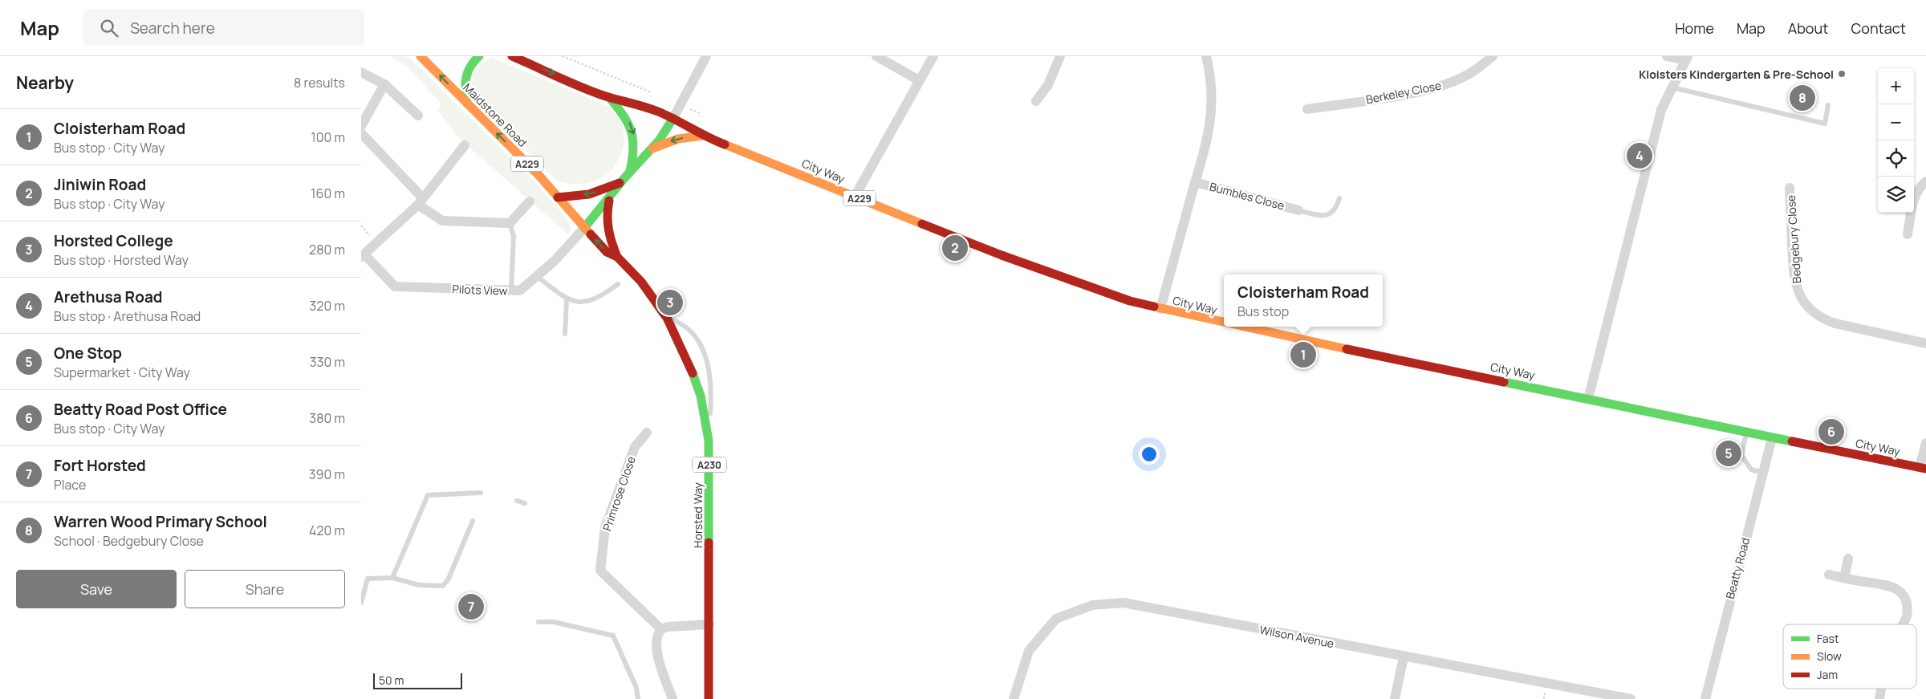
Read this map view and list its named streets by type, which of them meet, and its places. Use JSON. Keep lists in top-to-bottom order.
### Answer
{
  "streets": {
    "main road": [
      "Maidstone Road",
      "A229",
      "City Way",
      "A230",
      "Horsted Way"
    ],
    "street": [
      "Berkeley Close",
      "Bumbles Close",
      "Bedgebury Close",
      "Pilots View",
      "Primrose Close",
      "Beatty Road",
      "Wilson Avenue"
    ]
  },
  "crossings": [
    ["Maidstone Road", "Pilots View"],
    ["Maidstone Road", "Horsted Way"],
    ["A229", "City Way"],
    ["City Way", "Beatty Road"],
    ["Pilots View", "Horsted Way"]
  ],
  "one_way": ["Maidstone Road"],
  "places": ["Kloisters Kindergarten & Pre-School"],
  "legend": ["Fast", "Slow", "Jam"],
  "scale_bar": "50 m",
  "page": {
    "header": "Map",
    "search": "Search here",
    "nav": [
      "Home",
      "Map",
      "About",
      "Contact"
    ],
    "heading": ["Nearby", "8 results"],
    "map_buttons": ["+", "−"],
    "pins": [
      "8",
      "4",
      "2",
      "3",
      "1",
      "6",
      "5",
      "7"
    ],
    "list": [
      {
        "mark": "1",
        "name": "Cloisterham Road",
        "note": "Bus stop · City Way",
        "value": "100 m"
      },
      {
        "mark": "2",
        "name": "Jiniwin Road",
        "note": "Bus stop · City Way",
        "value": "160 m"
      },
      {
        "mark": "3",
        "name": "Horsted College",
        "note": "Bus stop · Horsted Way",
        "value": "280 m"
      },
      {
        "mark": "4",
        "name": "Arethusa Road",
        "note": "Bus stop · Arethusa Road",
        "value": "320 m"
      },
      {
        "mark": "5",
        "name": "One Stop",
        "note": "Supermarket · City Way",
        "value": "330 m"
      },
      {
        "mark": "6",
        "name": "Beatty Road Post Office",
        "note": "Bus stop · City Way",
        "value": "380 m"
      },
      {
        "mark": "7",
        "name": "Fort Horsted",
        "note": "Place",
        "value": "390 m"
      },
      {
        "mark": "8",
        "name": "Warren Wood Primary School",
        "note": "School · Bedgebury Close",
        "value": "420 m"
      }
    ],
    "popup": ["Cloisterham Road", "Bus stop"],
    "buttons": ["Save", "Share"],
    "scale": "50 m"
  }
}
